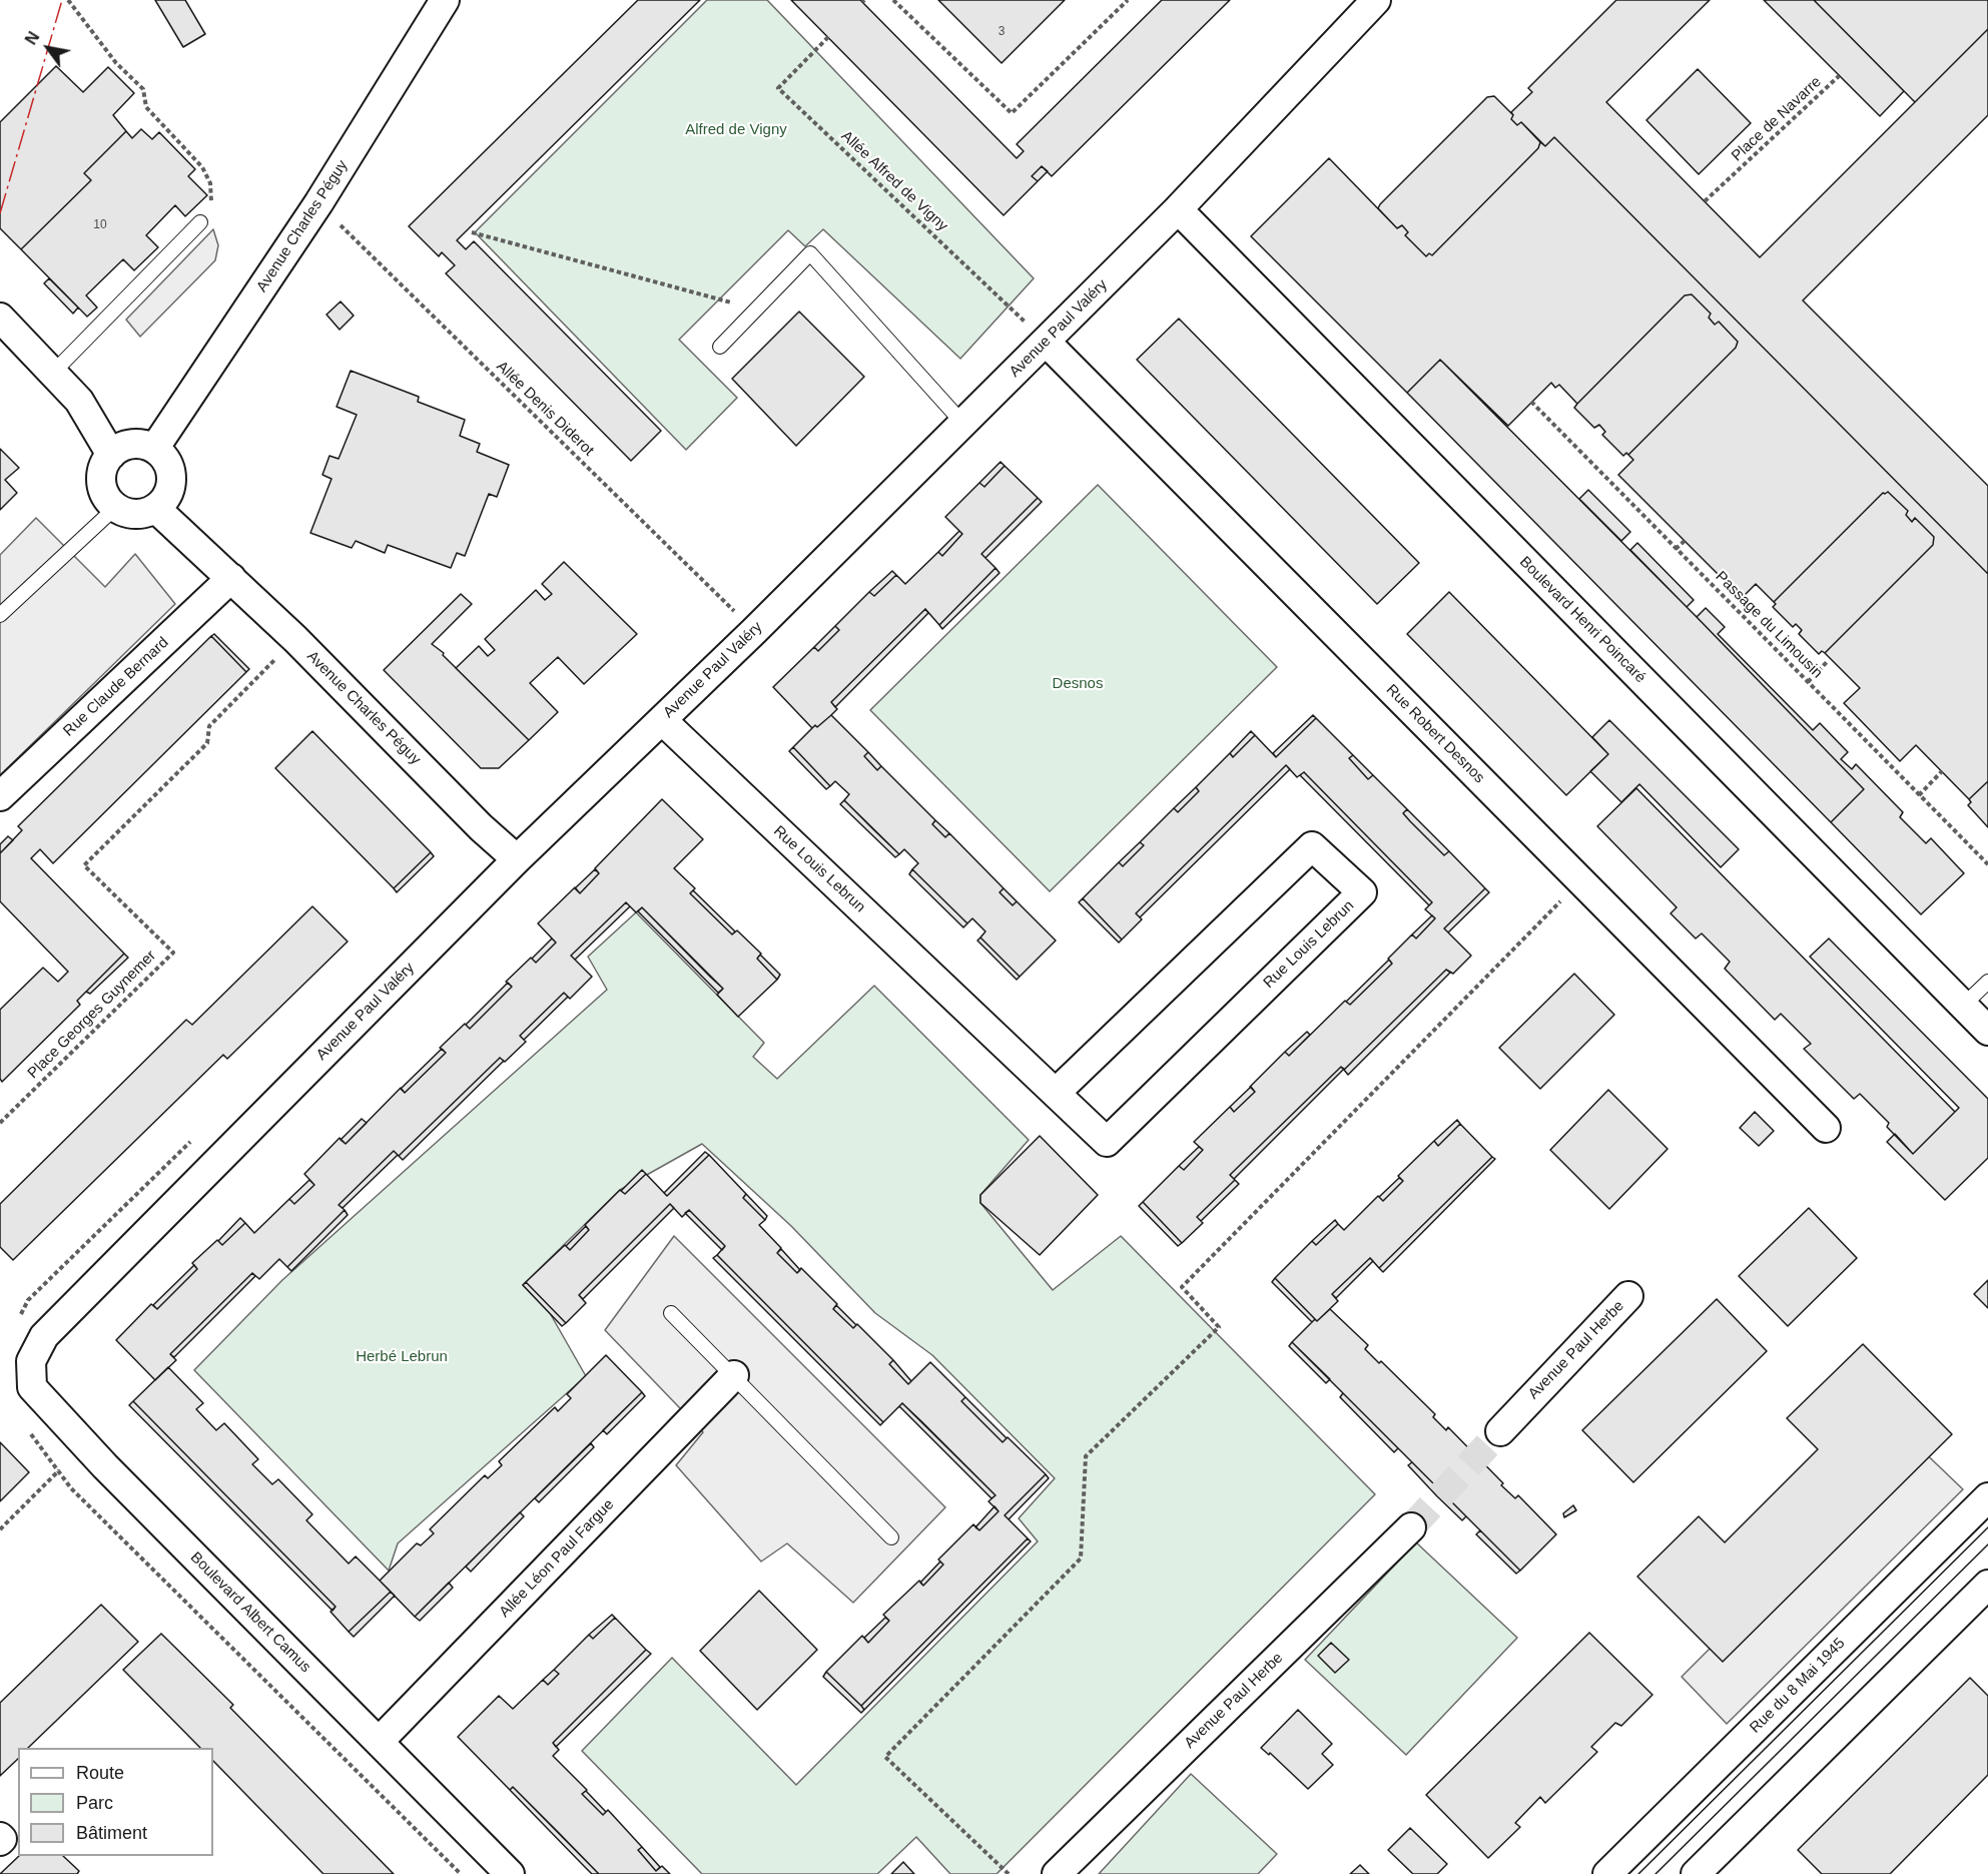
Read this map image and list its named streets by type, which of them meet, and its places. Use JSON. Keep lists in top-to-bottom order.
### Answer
{
  "streets": {
    "street": [
      "Avenue Charles Péguy",
      "Avenue Paul Valéry",
      "Boulevard Henri Poincaré",
      "Rue Claude Bernard",
      "Rue Robert Desnos",
      "Rue Louis Lebrun",
      "Avenue Paul Herbe",
      "Allée Léon Paul Fargue",
      "Boulevard Albert Camus",
      "Rue du 8 Mai 1945"
    ],
    "path": [
      "Place de Navarre",
      "Allée Alfred de Vigny",
      "Allée Denis Diderot",
      "Passage du Limousin",
      "Place Georges Guynemer"
    ]
  },
  "crossings": [
    ["Allée Alfred de Vigny", "Avenue Paul Valéry"],
    ["Allée Alfred de Vigny", "Rue Robert Desnos"],
    ["Avenue Charles Péguy", "Avenue Paul Valéry"],
    ["Avenue Charles Péguy", "Allée Denis Diderot"],
    ["Avenue Charles Péguy", "Rue Claude Bernard"],
    ["Avenue Charles Péguy", "Place Georges Guynemer"],
    ["Avenue Paul Valéry", "Allée Denis Diderot"],
    ["Avenue Paul Valéry", "Boulevard Henri Poincaré"],
    ["Avenue Paul Valéry", "Rue Robert Desnos"],
    ["Avenue Paul Valéry", "Rue Louis Lebrun"],
    ["Avenue Paul Valéry", "Boulevard Albert Camus"],
    ["Allée Léon Paul Fargue", "Boulevard Albert Camus"]
  ],
  "parks": ["Alfred de Vigny", "Desnos", "Herbé Lebrun"],
  "house_numbers": ["3", "10"],
  "legend": ["Route", "Parc", "Bâtiment"],
  "north": "top left"
}
